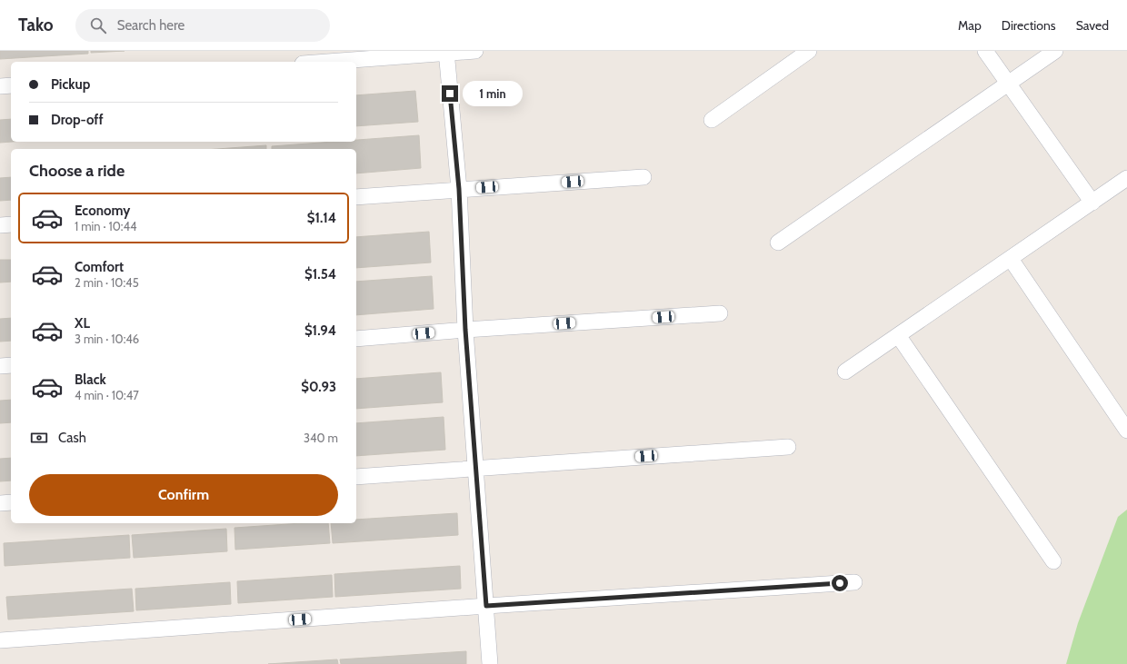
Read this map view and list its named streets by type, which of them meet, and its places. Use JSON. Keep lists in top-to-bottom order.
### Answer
{
  "page": {
    "header": "Tako",
    "search": "Search here",
    "nav": ["Map", "Directions", "Saved"],
    "banner": ["Pickup", "Drop-off"],
    "bubble": "1 min",
    "heading": "Choose a ride",
    "list": [
      {
        "name": "Economy",
        "note": "1 min · 10:44",
        "value": "$1.14"
      },
      {
        "name": "Comfort",
        "note": "2 min · 10:45",
        "value": "$1.54"
      },
      {
        "name": "XL",
        "note": "3 min · 10:46",
        "value": "$1.94"
      },
      {
        "name": "Black",
        "note": "4 min · 10:47",
        "value": "$0.93"
      }
    ],
    "pay": ["Cash", "340 m"],
    "buttons": "Confirm"
  }
}
